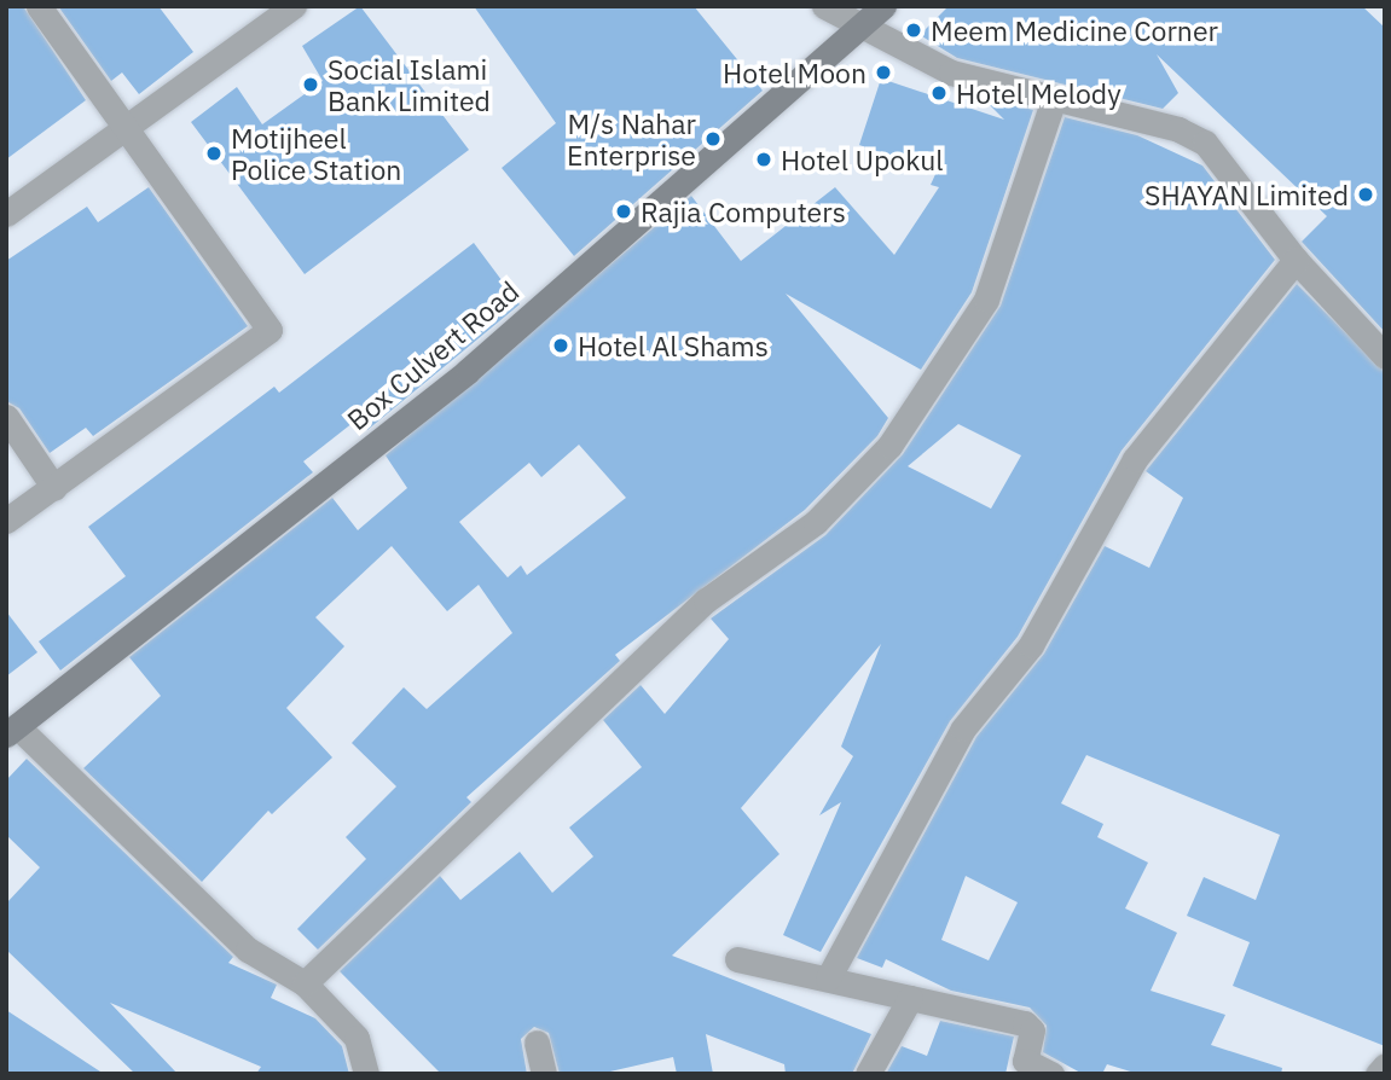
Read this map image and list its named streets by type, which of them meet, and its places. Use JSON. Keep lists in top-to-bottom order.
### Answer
{
  "streets": {
    "street": ["Box Culvert Road"]
  },
  "places": [
    "Meem Medicine Corner",
    "Hotel Moon",
    "Social Islami Bank Limited",
    "Hotel Melody",
    "M/s Nahar Enterprise",
    "Motijheel Police Station",
    "Hotel Upokul",
    "SHAYAN Limited",
    "Rajia Computers",
    "Hotel Al Shams"
  ]
}
